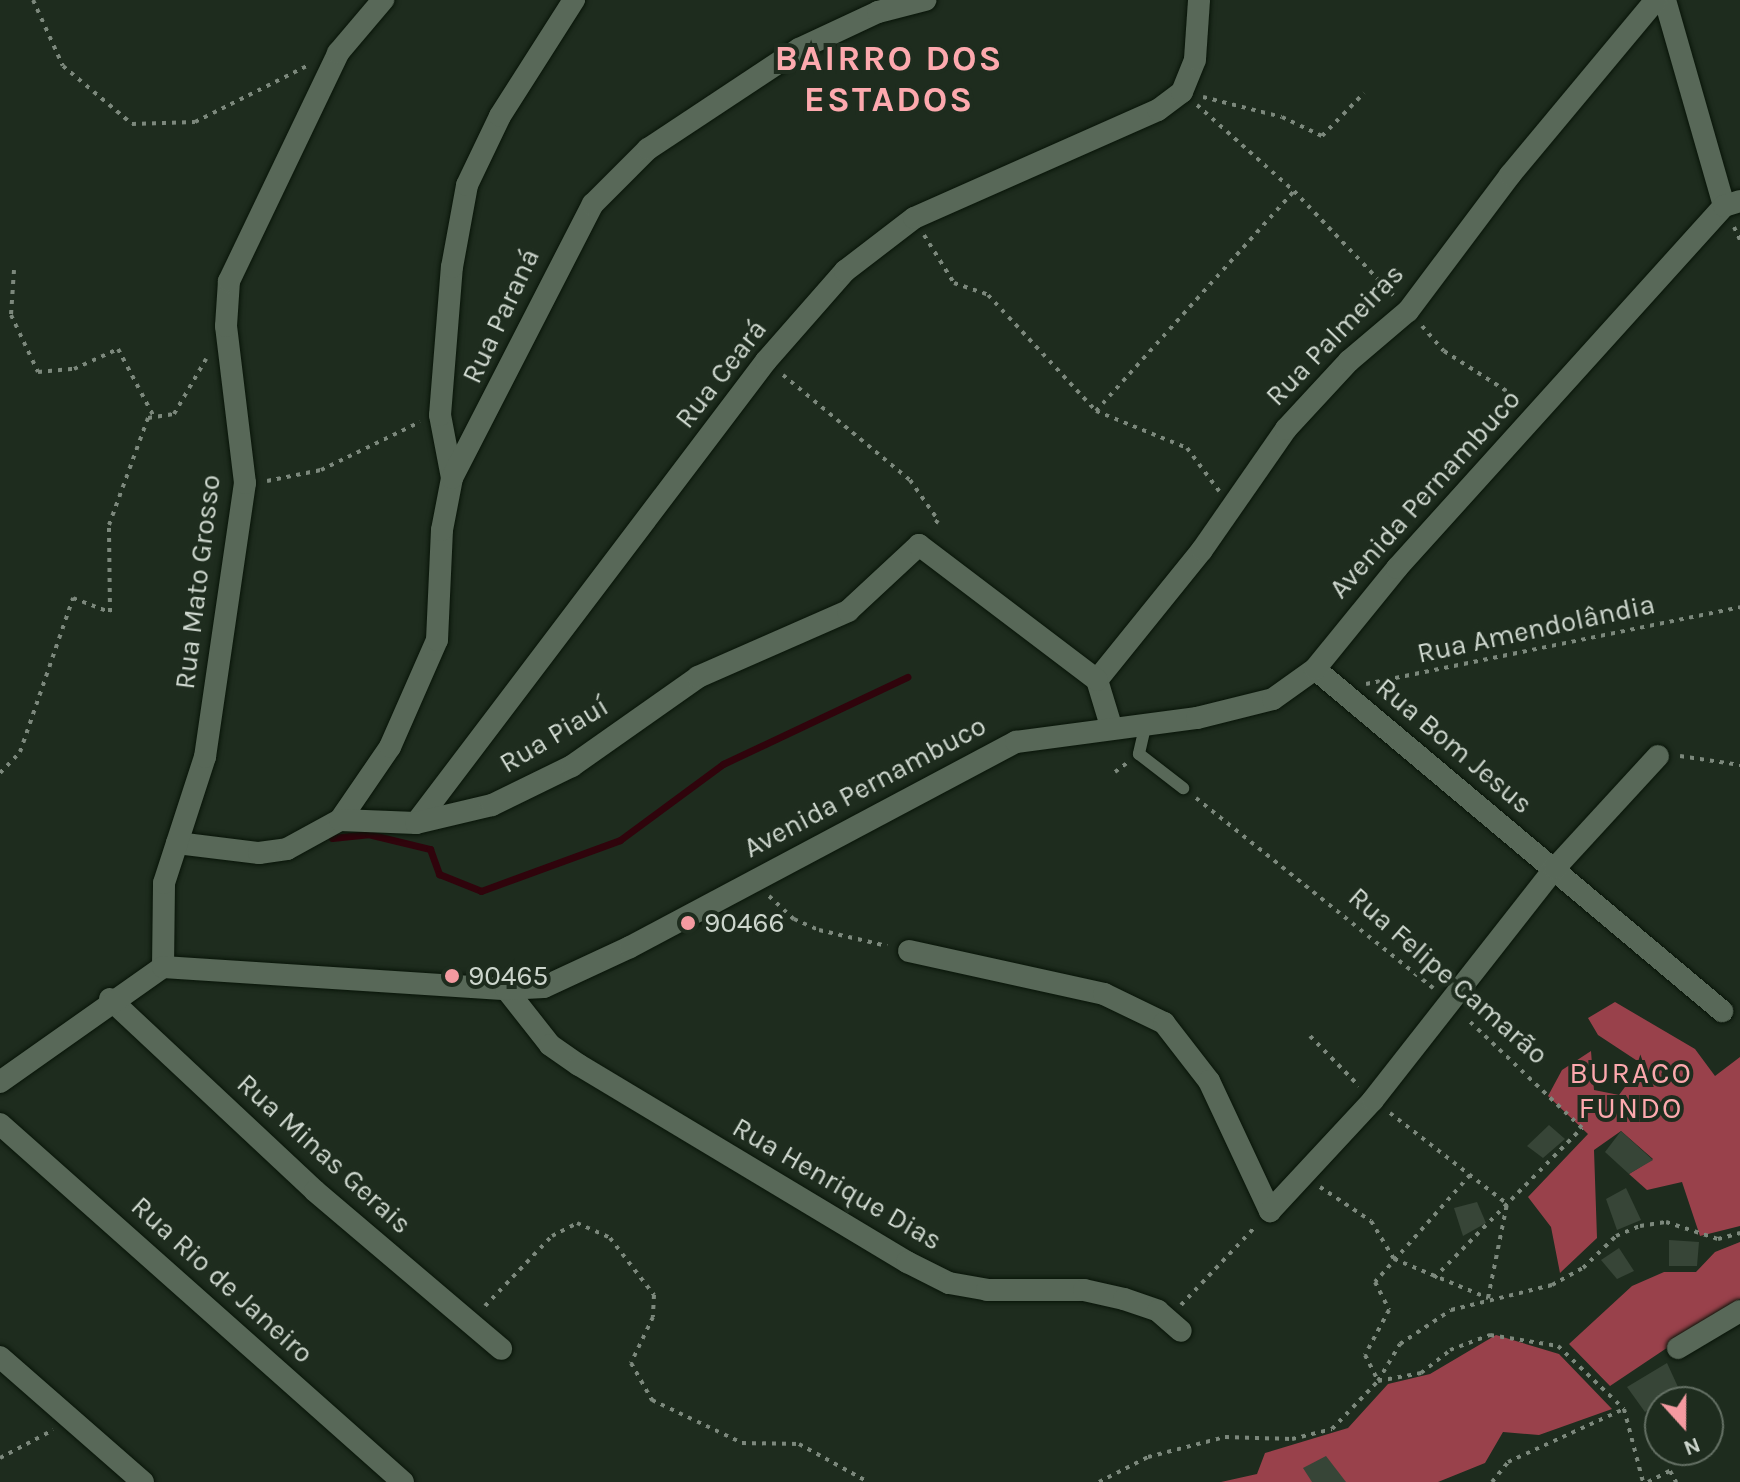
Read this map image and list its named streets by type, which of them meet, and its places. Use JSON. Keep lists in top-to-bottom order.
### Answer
{
  "streets": {
    "street": [
      "Rua Paraná",
      "Rua Palmeiras",
      "Rua Ceará",
      "Avenida Pernambuco",
      "Rua Mato Grosso",
      "Rua Piauí",
      "Rua Bom Jesus",
      "Rua Minas Gerais",
      "Rua Henrique Dias",
      "Rua Rio de Janeiro"
    ],
    "path": ["Rua Amendolândia", "Rua Felipe Camarão"]
  },
  "crossings": [
    ["Rua Paraná", "Rua Piauí"],
    ["Rua Ceará", "Rua Piauí"],
    ["Avenida Pernambuco", "Rua Mato Grosso"],
    ["Avenida Pernambuco", "Rua Bom Jesus"],
    ["Avenida Pernambuco", "Rua Henrique Dias"],
    ["Rua Amendolândia", "Rua Bom Jesus"]
  ],
  "districts": ["BAIRRO DOS ESTADOS", "BURACO FUNDO"],
  "places": ["90466", "90465"],
  "north": "bottom"
}
